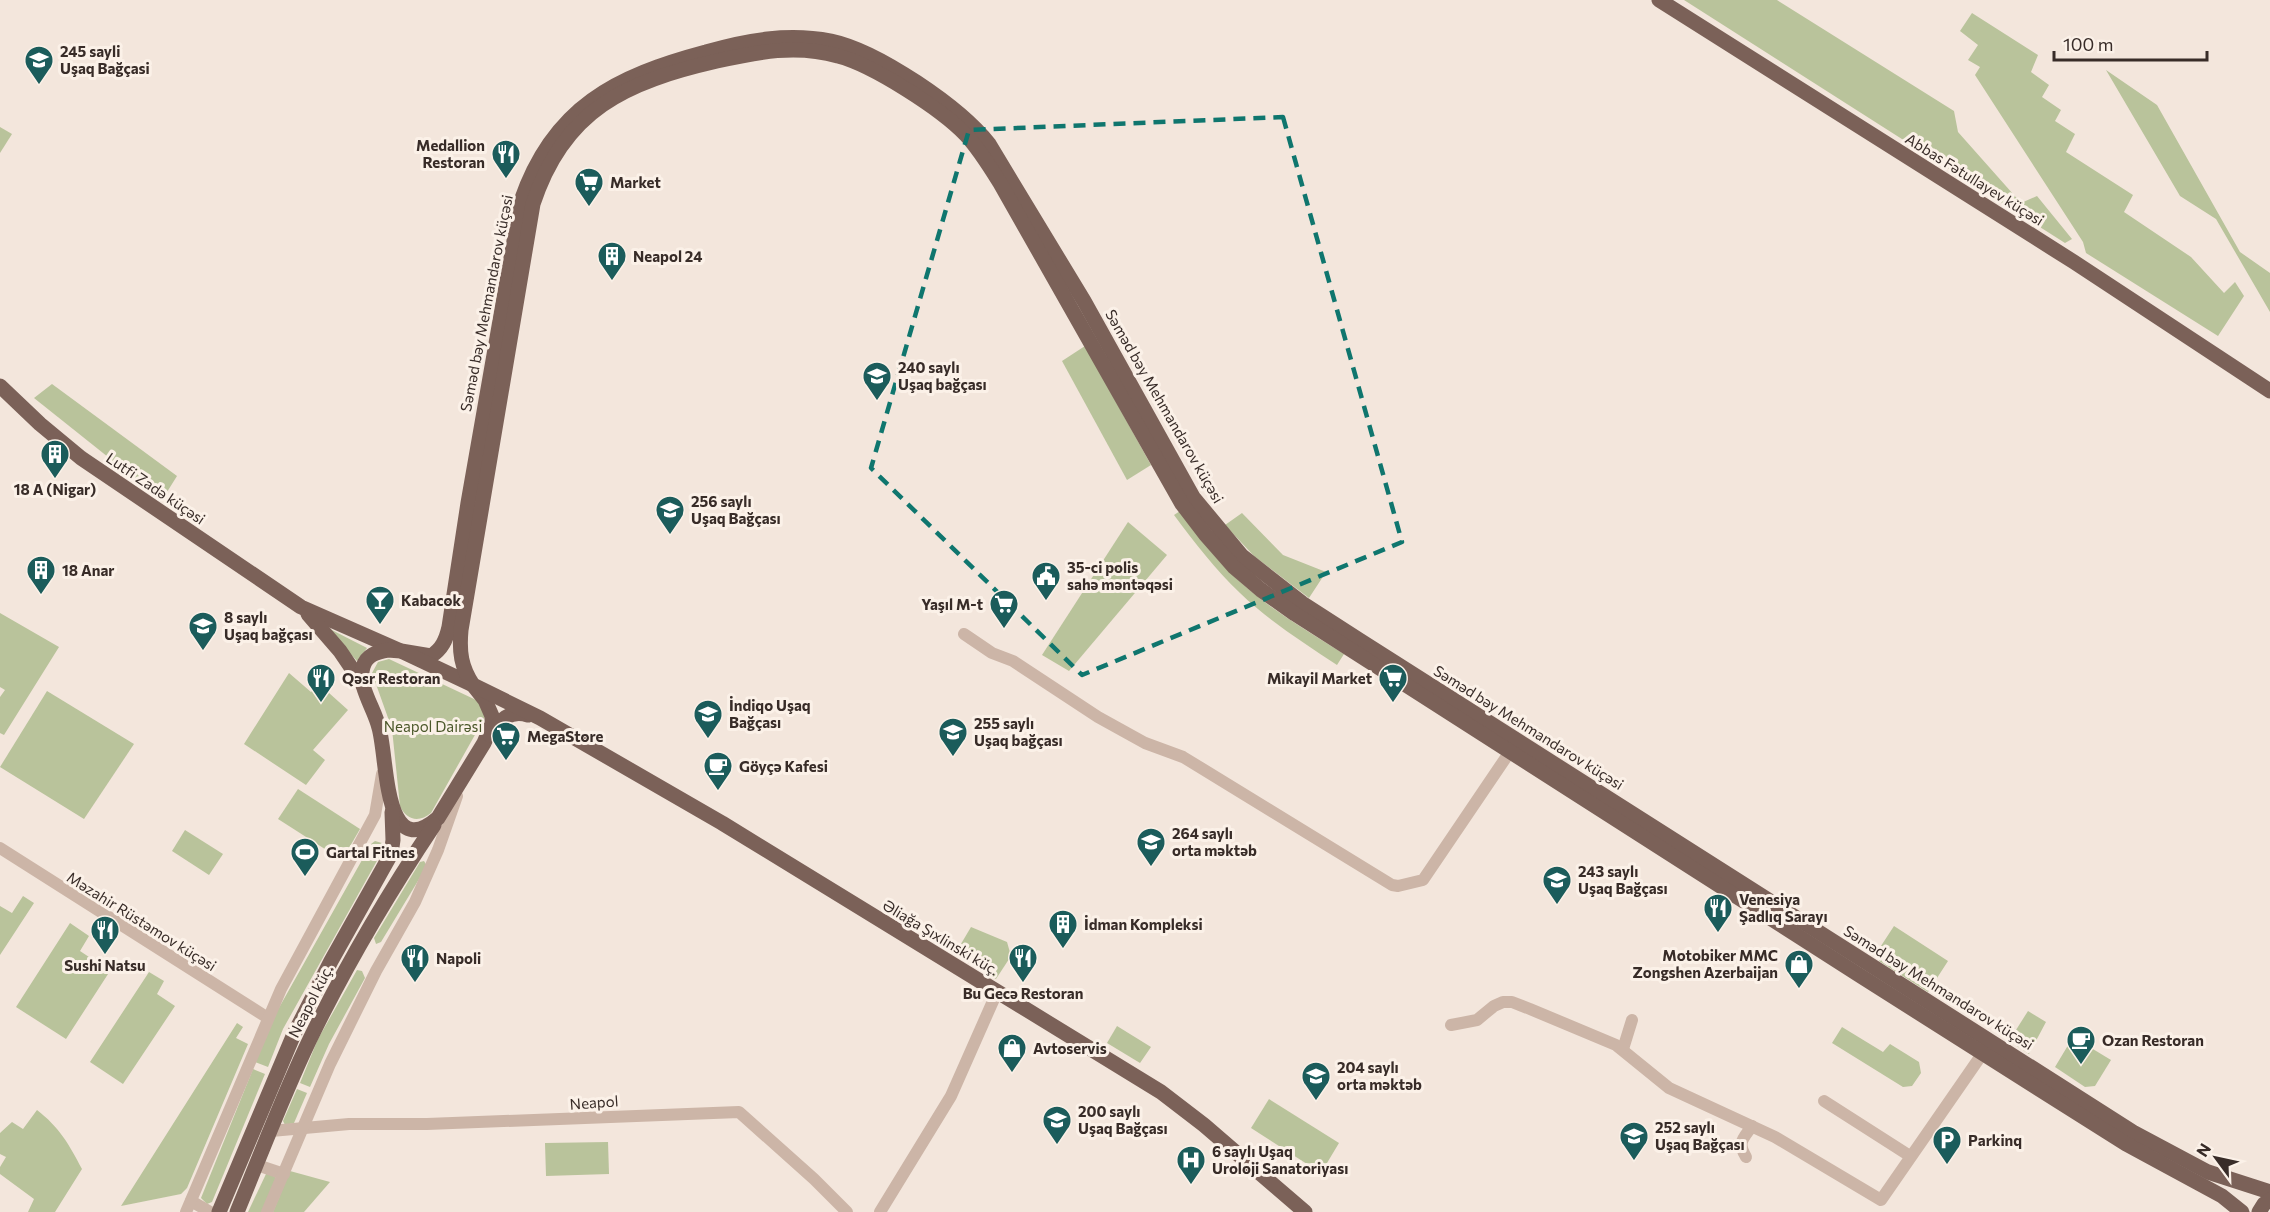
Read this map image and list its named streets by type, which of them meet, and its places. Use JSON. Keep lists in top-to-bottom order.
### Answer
{
  "streets": {
    "main road": [
      "Abbas Fətullayev küçəsi",
      "Səməd bəy Mehmandarov küçəsi",
      "Lutfi Zadə küçəsi",
      "Əliağa Şıxlinski küç.",
      "Neapol küç."
    ],
    "street": ["Məzahir Rüstəmov küçəsi", "Neapol"]
  },
  "crossings": [
    ["Səməd bəy Mehmandarov küçəsi", "Əliağa Şıxlinski küç."],
    ["Səməd bəy Mehmandarov küçəsi", "Neapol küç."],
    ["Lutfi Zadə küçəsi", "Neapol küç."],
    ["Neapol küç.", "Neapol"]
  ],
  "parks": ["Neapol Dairəsi"],
  "places": {
    "school or university": [
      "245 sayli Uşaq Bağçasi",
      "240 saylı Uşaq bağçası",
      "256 saylı Uşaq Bağçası",
      "8 saylı Uşaq bağçası",
      "İndiqo Uşaq Bağçası",
      "255 saylı Uşaq bağçası",
      "264 saylı orta məktəb",
      "243 saylı Uşaq Bağçası",
      "204 saylı orta məktəb",
      "200 saylı Uşaq Bağçası",
      "252 saylı Uşaq Bağçası"
    ],
    "restaurant": [
      "Medallion Restoran",
      "Qəsr Restoran",
      "Venesiya Şadlıq Sarayı",
      "Sushi Natsu",
      "Napoli",
      "Bu Gecə Restoran"
    ],
    "supermarket": [
      "Market",
      "Yaşıl M-t",
      "Mikayil Market",
      "MegaStore"
    ],
    "building": [
      "Neapol 24",
      "18 A (Nigar)",
      "18 Anar",
      "İdman Kompleksi"
    ],
    "public building": ["35-ci polis sahə məntəqəsi"],
    "bar": ["Kabacok"],
    "cafe": ["Göyçə Kafesi", "Ozan Restoran"],
    "sports": ["Gartal Fitnes"],
    "shop": ["Motobiker MMC Zongshen Azerbaijan", "Avtoservis"],
    "parking": ["Parkinq"],
    "hospital": ["6 saylı Uşaq Uroloji Sanatoriyası"]
  },
  "scale_bar": "100 m",
  "north": "top left"
}
